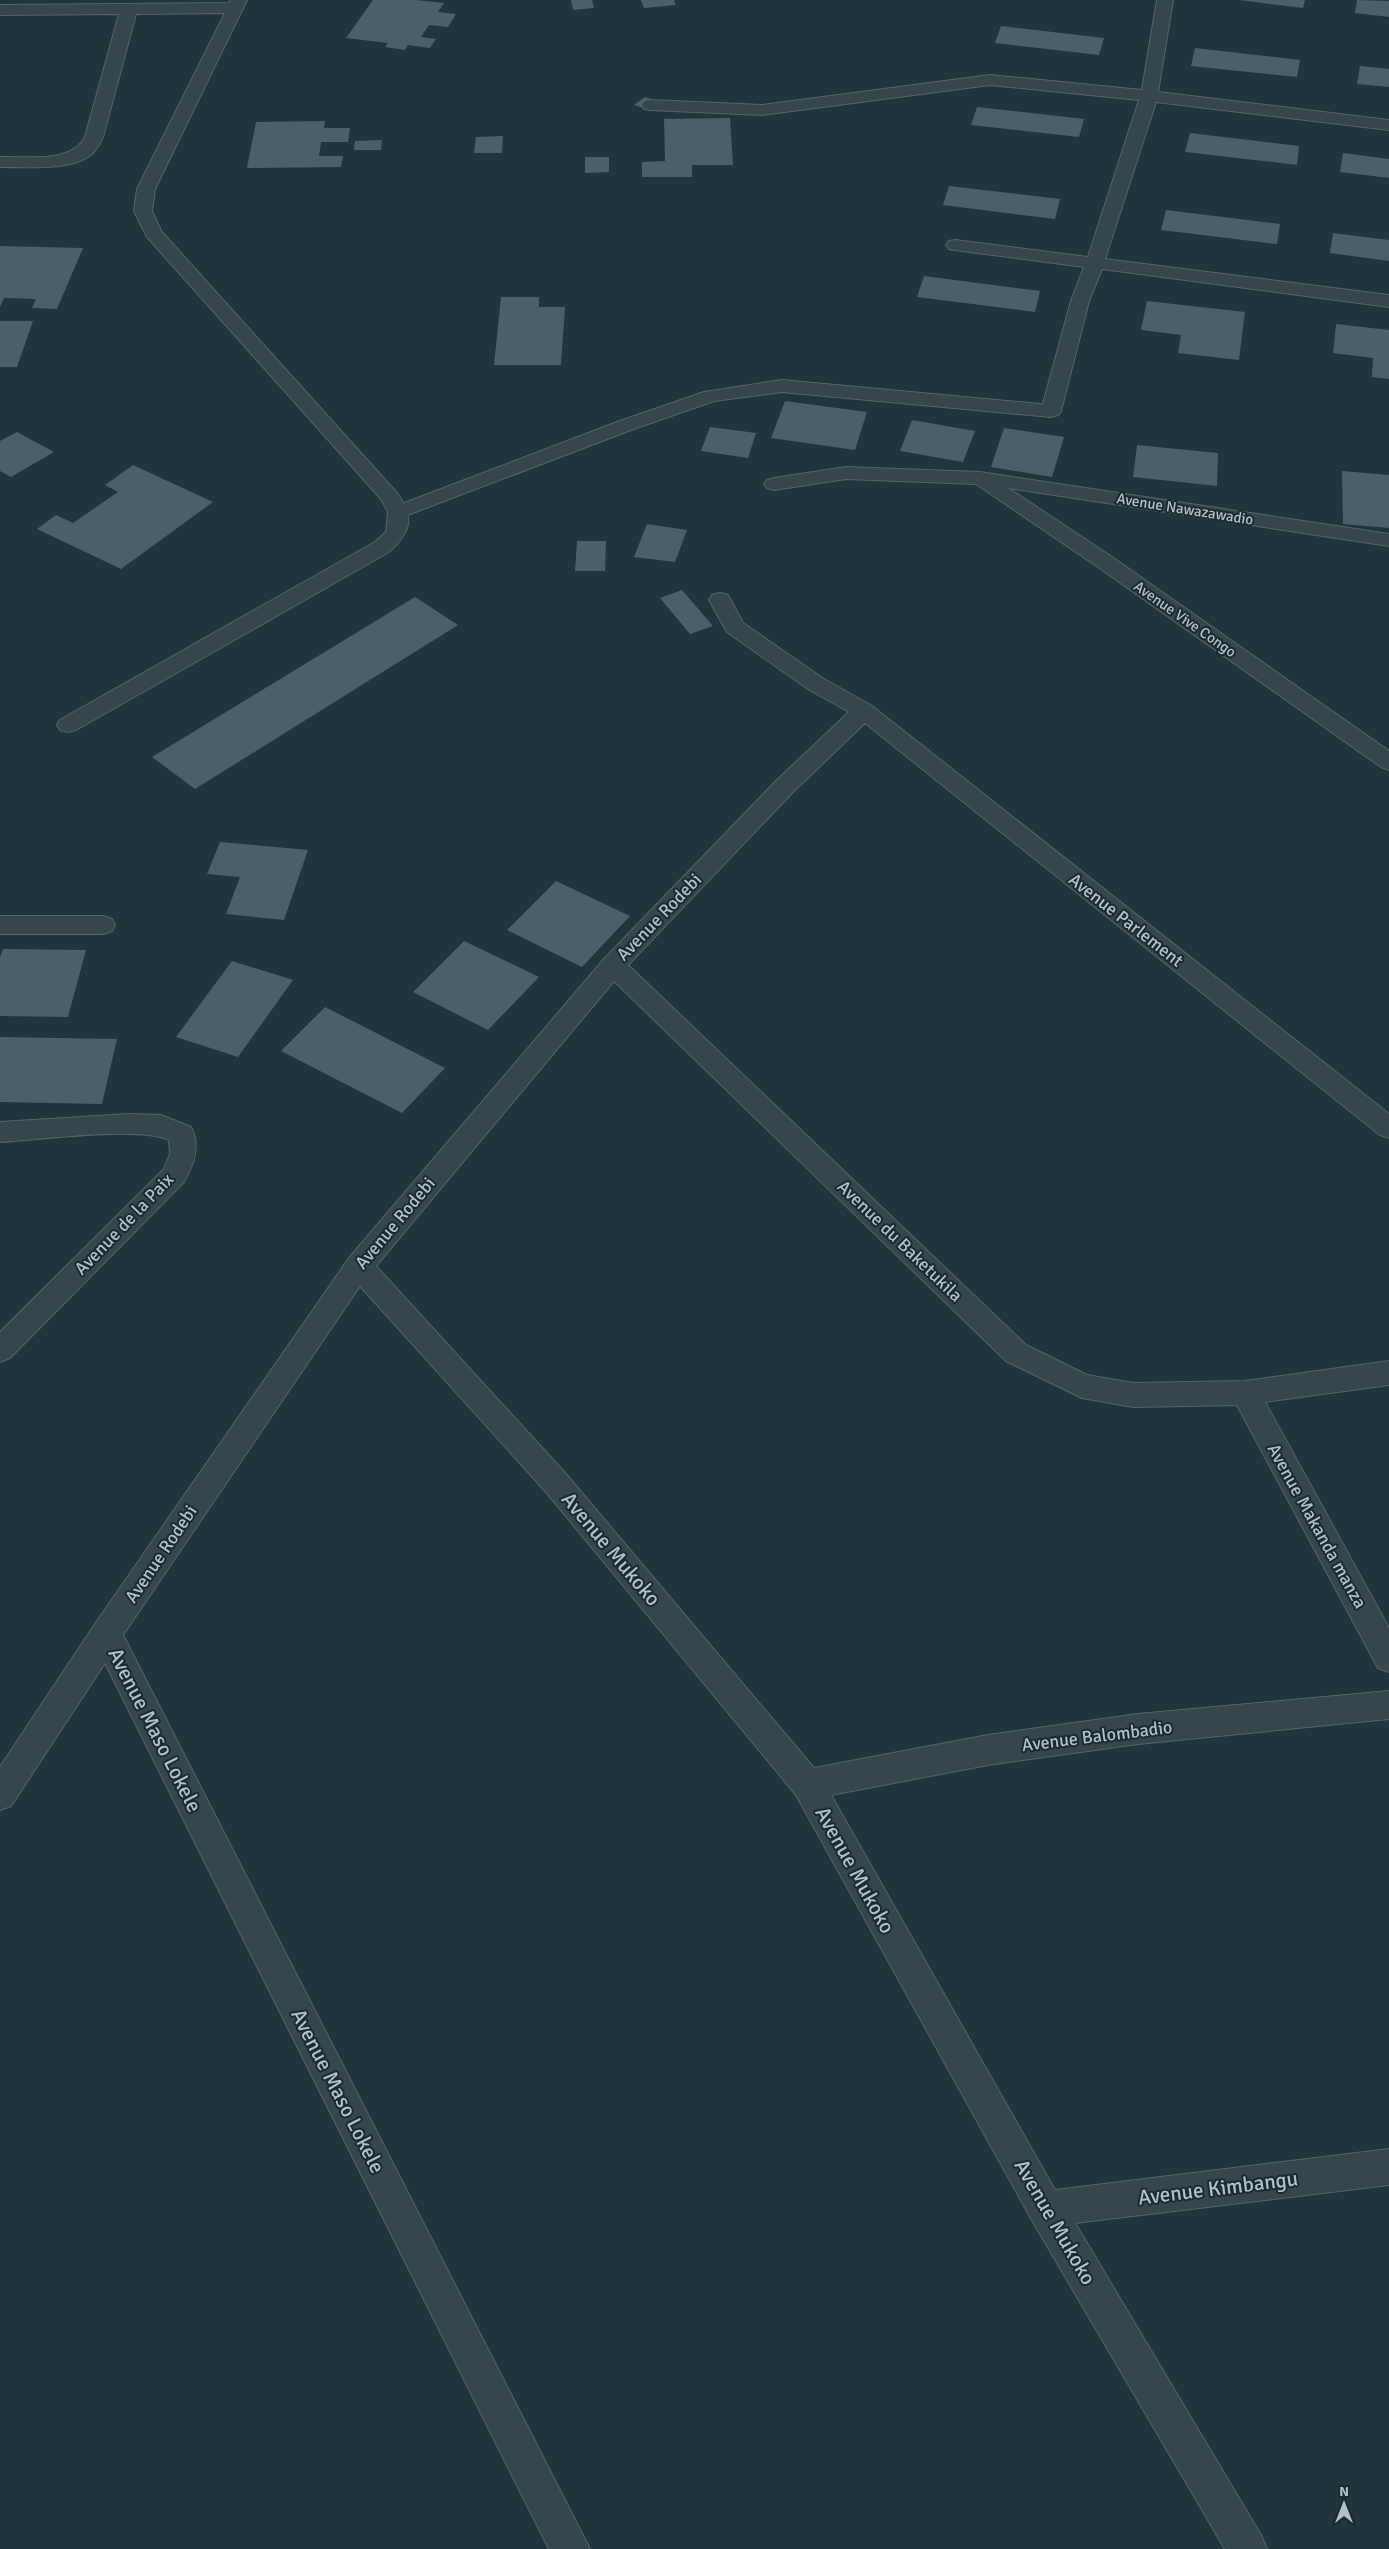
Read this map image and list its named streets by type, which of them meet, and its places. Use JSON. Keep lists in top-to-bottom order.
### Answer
{
  "streets": {
    "street": [
      "Avenue Nawazawadio",
      "Avenue Vive Congo",
      "Avenue Rodebi",
      "Avenue Parlement",
      "Avenue de la Paix",
      "Avenue du Baketukila",
      "Avenue Makanda manza",
      "Avenue Mukoko",
      "Avenue Maso Lokele",
      "Avenue Balombadio",
      "Avenue Kimbangu"
    ]
  },
  "crossings": [
    ["Avenue Nawazawadio", "Avenue Vive Congo"],
    ["Avenue Rodebi", "Avenue Parlement"],
    ["Avenue Rodebi", "Avenue du Baketukila"],
    ["Avenue Rodebi", "Avenue Mukoko"],
    ["Avenue Rodebi", "Avenue Maso Lokele"],
    ["Avenue du Baketukila", "Avenue Makanda manza"],
    ["Avenue Mukoko", "Avenue Balombadio"],
    ["Avenue Mukoko", "Avenue Kimbangu"]
  ],
  "north": "top"
}
